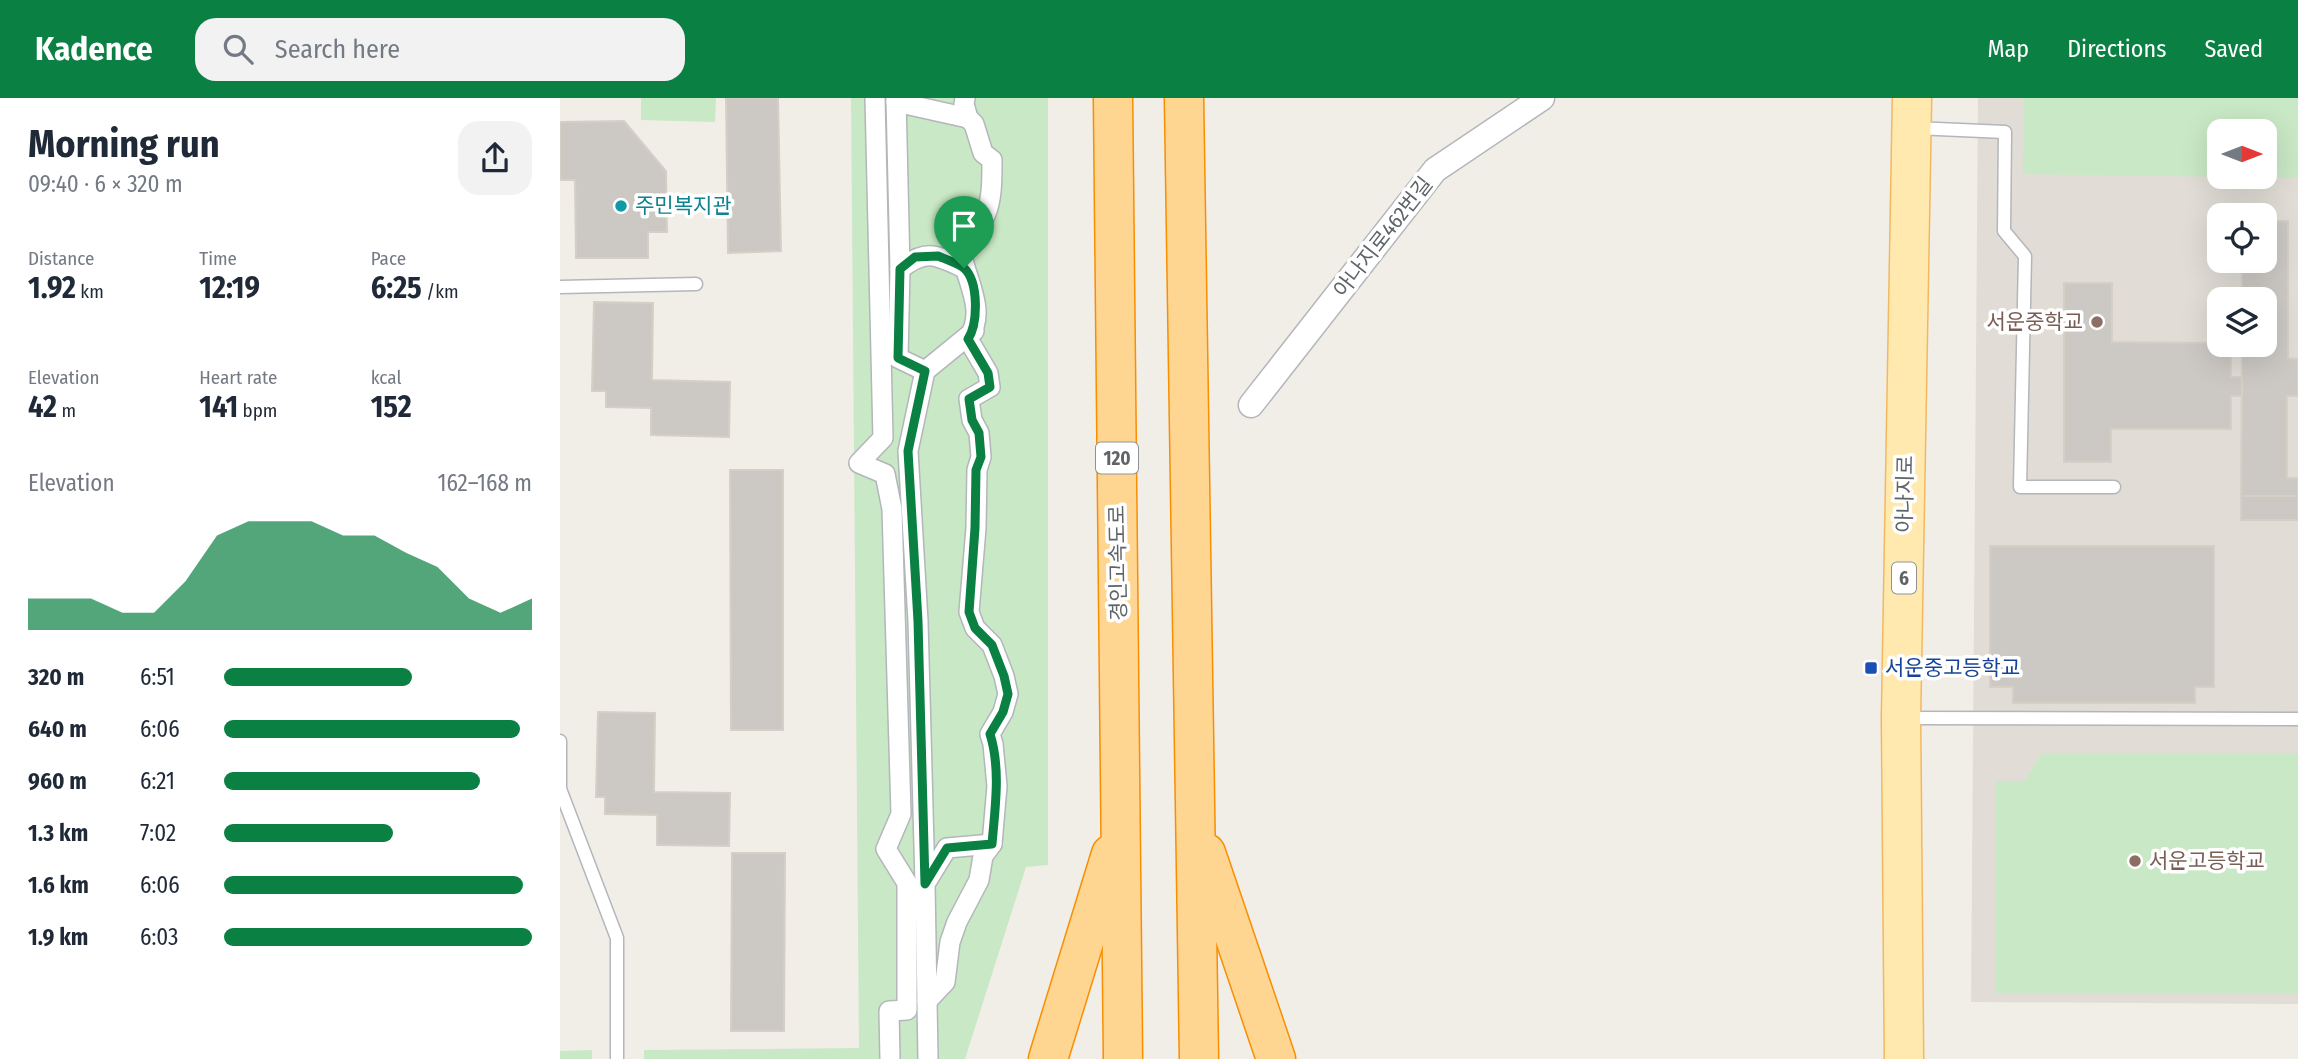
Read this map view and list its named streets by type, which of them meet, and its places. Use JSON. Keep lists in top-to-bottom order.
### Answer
{
  "streets": {
    "highway": ["120", "경인고속도로"],
    "main road": ["아나지로", "6"],
    "street": ["아나지로462번길"]
  },
  "places": {
    "other": ["주민복지관", "서운중학교", "서운고등학교"],
    "transit": ["서운중고등학교"]
  },
  "north": "right",
  "page": {
    "header": "Kadence",
    "search": "Search here",
    "nav": ["Map", "Directions", "Saved"],
    "heading": ["Morning run", "09:40 · 6 × 320 m"],
    "stats": [
      ["Distance", "1.92 km"],
      ["Time", "12:19"],
      ["Pace", "6:25 /km"],
      ["Elevation", "42 m"],
      ["Heart rate", "141 bpm"],
      ["kcal", "152"]
    ],
    "chart": ["Elevation", "162–168 m"],
    "list": [
      {
        "name": "320 m",
        "note": "6:51"
      },
      {
        "name": "640 m",
        "note": "6:06"
      },
      {
        "name": "960 m",
        "note": "6:21"
      },
      {
        "name": "1.3 km",
        "note": "7:02"
      },
      {
        "name": "1.6 km",
        "note": "6:06"
      },
      {
        "name": "1.9 km",
        "note": "6:03"
      }
    ]
  }
}
